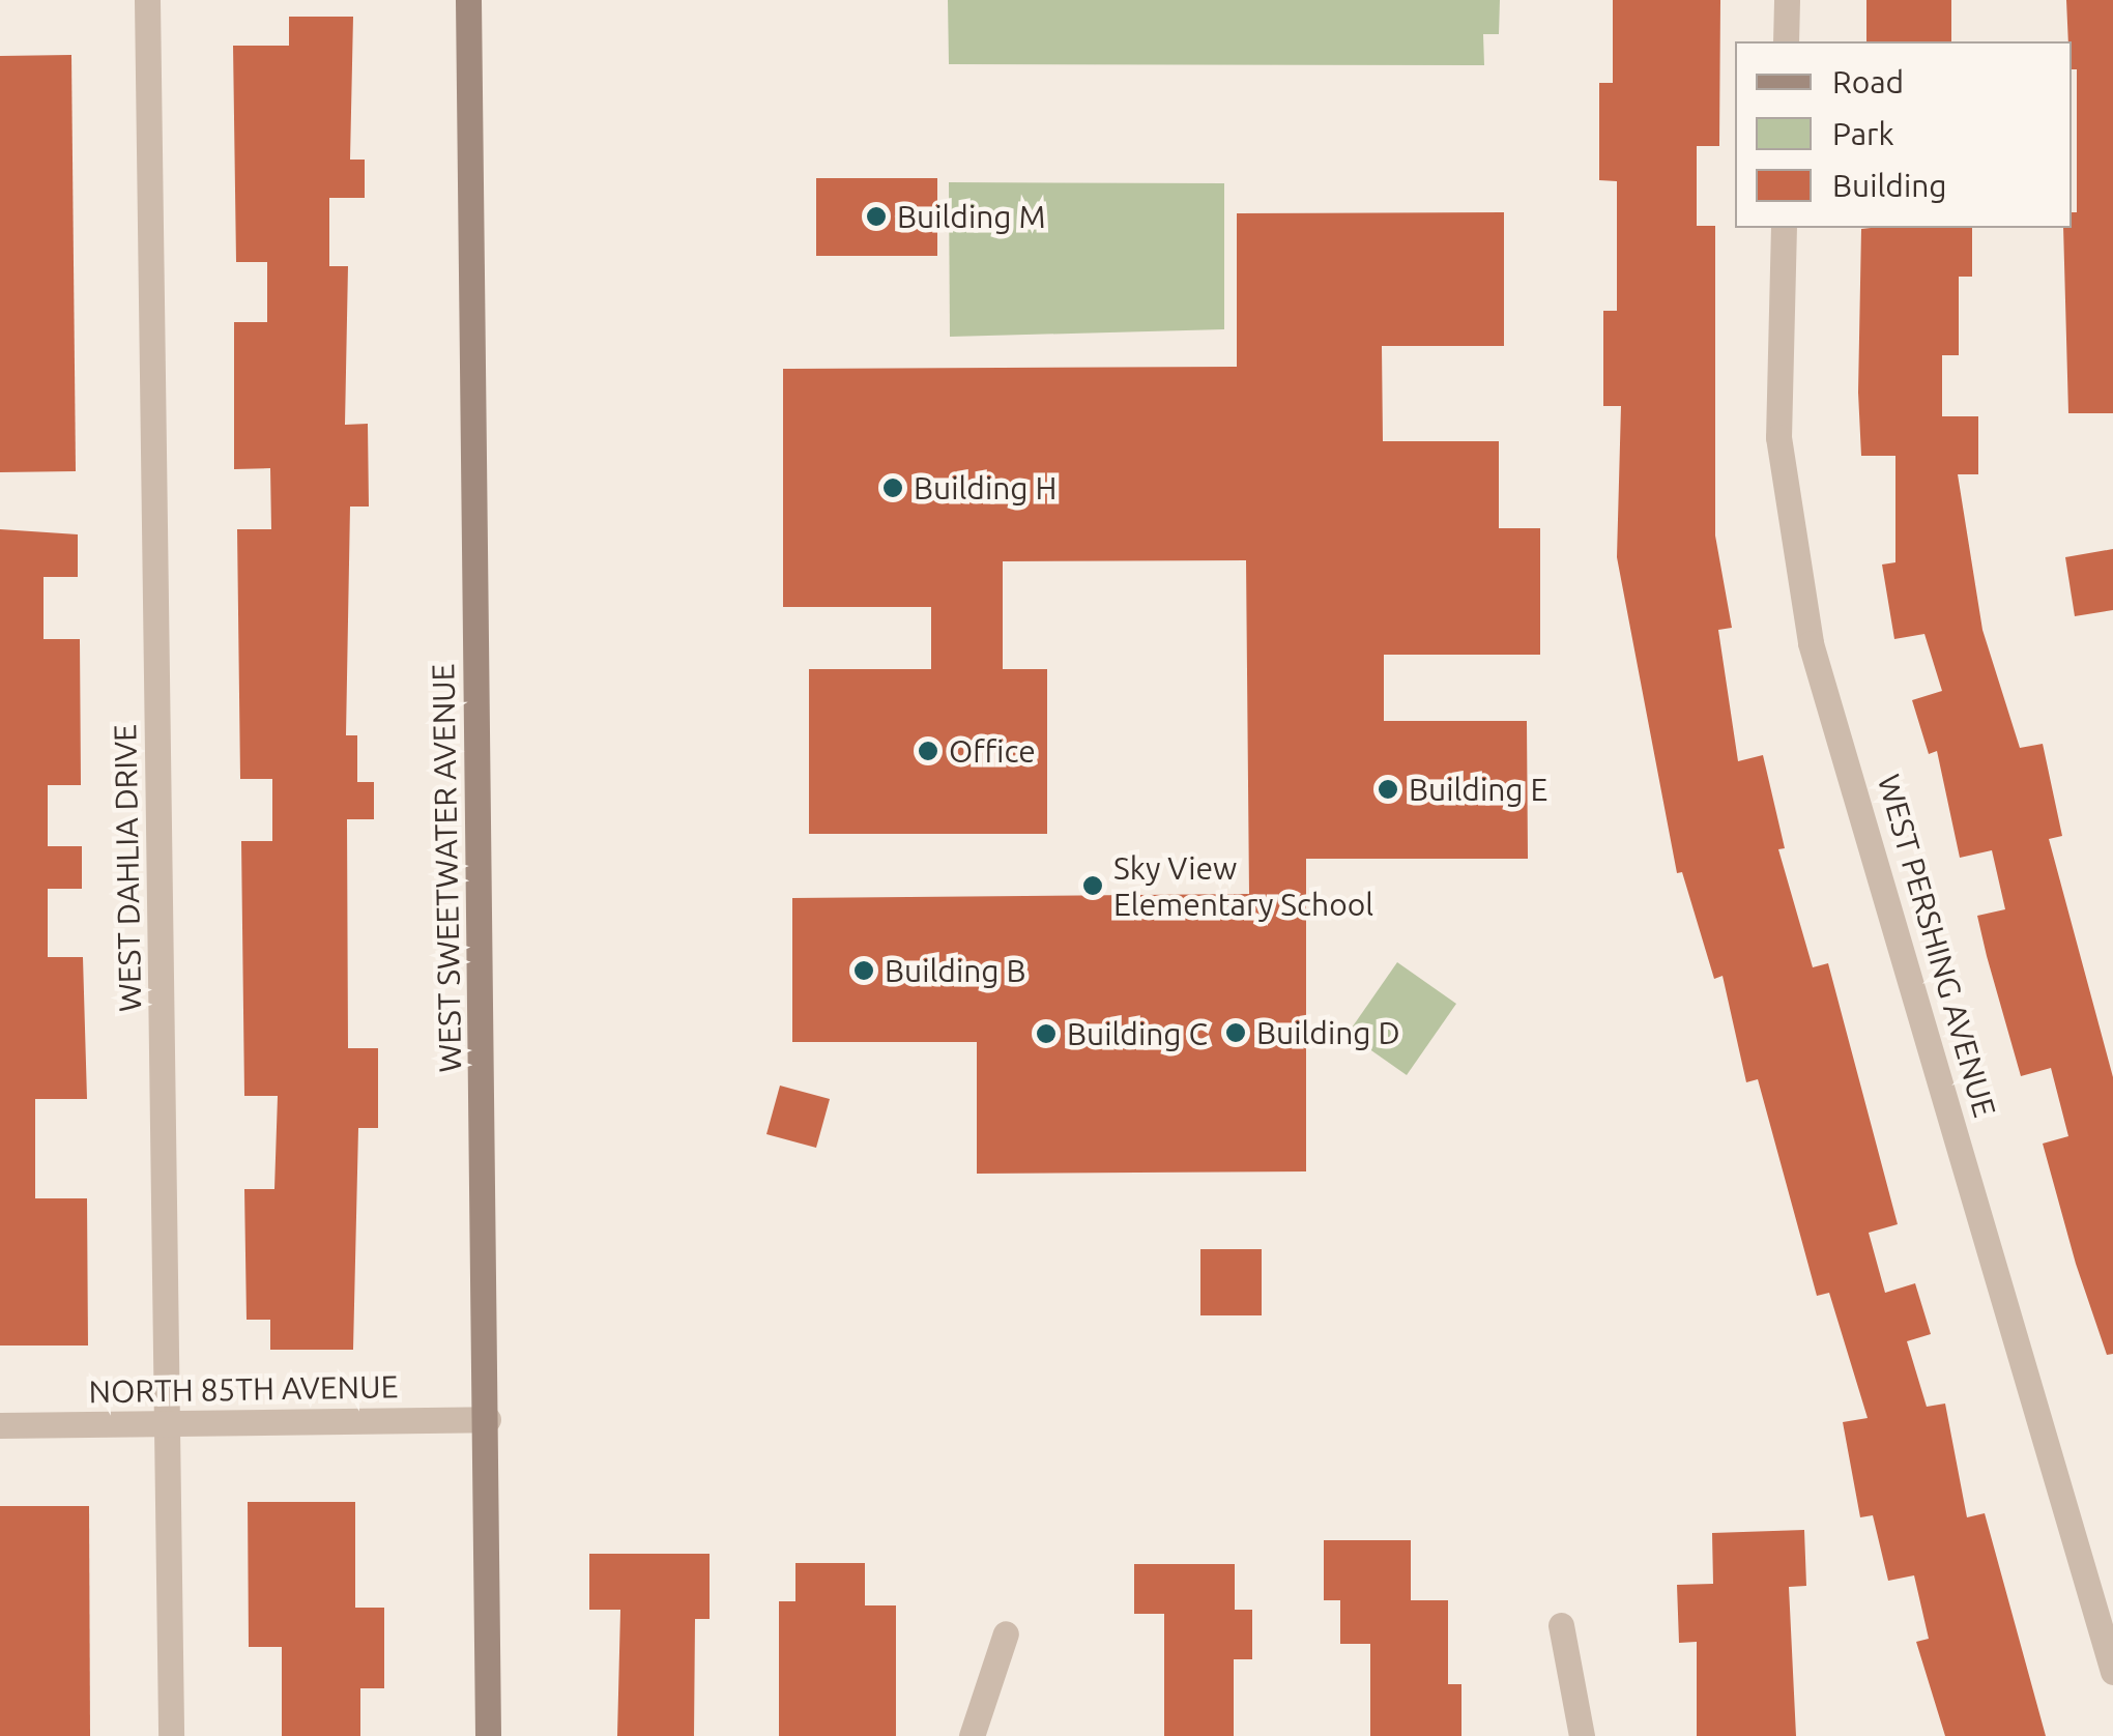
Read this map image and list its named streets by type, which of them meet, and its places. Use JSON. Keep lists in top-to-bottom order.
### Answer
{
  "streets": {
    "street": [
      "WEST DAHLIA DRIVE",
      "WEST SWEETWATER AVENUE",
      "WEST PERSHING AVENUE",
      "NORTH 85TH AVENUE"
    ]
  },
  "crossings": [
    ["WEST DAHLIA DRIVE", "NORTH 85TH AVENUE"],
    ["WEST SWEETWATER AVENUE", "NORTH 85TH AVENUE"]
  ],
  "places": [
    "Building M",
    "Building H",
    "Office",
    "Building E",
    "Sky View Elementary School",
    "Building B",
    "Building D",
    "Building C"
  ],
  "legend": ["Road", "Park", "Building"]
}
